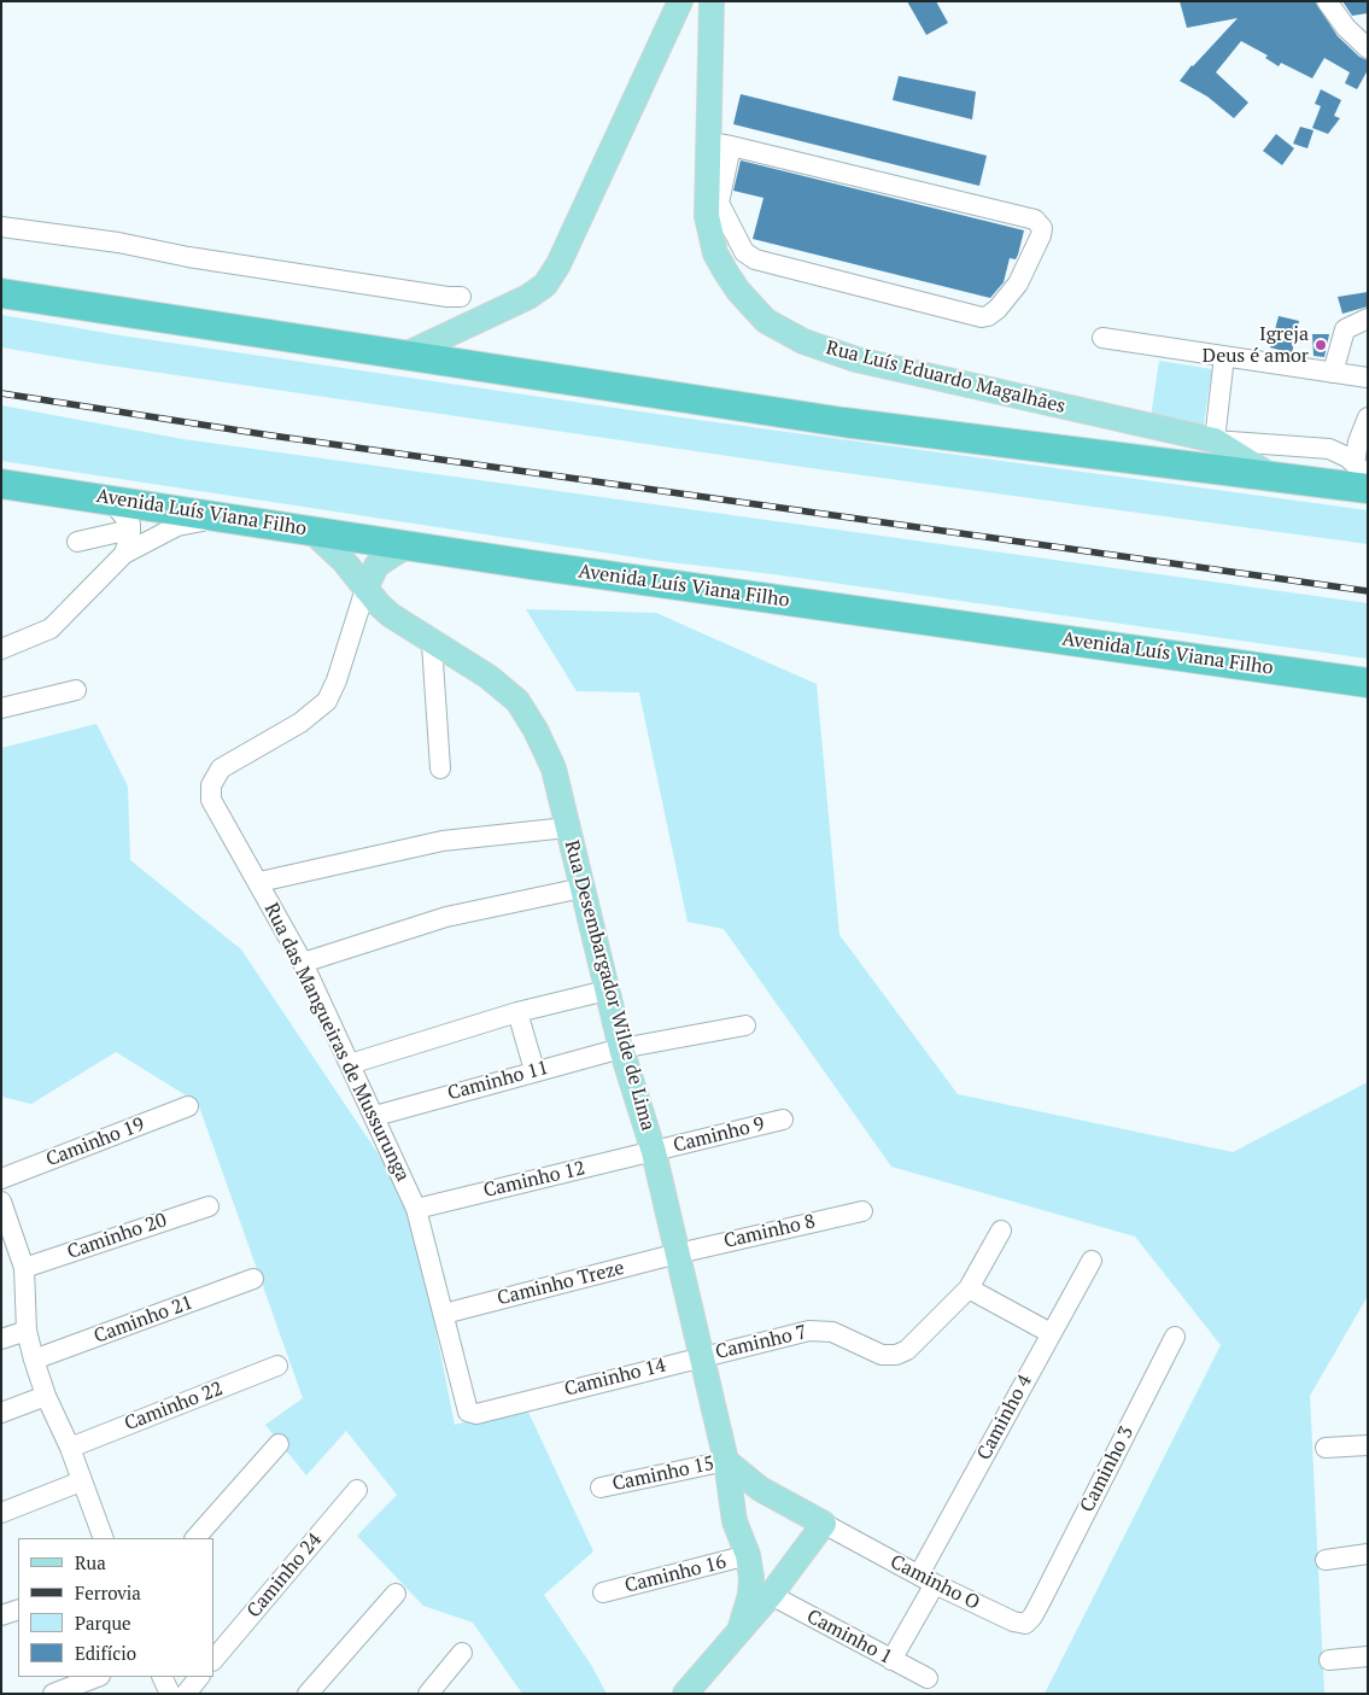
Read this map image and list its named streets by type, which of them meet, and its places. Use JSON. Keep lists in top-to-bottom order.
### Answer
{
  "streets": {
    "highway": ["Avenida Luís Viana Filho"],
    "main road": ["Rua Luís Eduardo Magalhães", "Rua Desembargador Wilde de Lima"],
    "street": [
      "Rua das Mangueiras de Mussurunga",
      "Caminho 11",
      "Caminho 9",
      "Caminho 19",
      "Caminho 12",
      "Caminho 8",
      "Caminho 20",
      "Caminho Treze",
      "Caminho 21",
      "Caminho 7",
      "Caminho 14",
      "Caminho 22",
      "Caminho 4",
      "Caminho 3",
      "Caminho 15",
      "Caminho 16",
      "Caminho 24",
      "Caminho O",
      "Caminho 1"
    ]
  },
  "crossings": [
    ["Avenida Luís Viana Filho", "Rua Desembargador Wilde de Lima"],
    ["Rua Desembargador Wilde de Lima", "Rua das Mangueiras de Mussurunga"],
    ["Rua Desembargador Wilde de Lima", "Caminho 11"],
    ["Rua Desembargador Wilde de Lima", "Caminho 9"],
    ["Rua Desembargador Wilde de Lima", "Caminho 12"],
    ["Rua Desembargador Wilde de Lima", "Caminho 8"],
    ["Rua Desembargador Wilde de Lima", "Caminho Treze"],
    ["Rua Desembargador Wilde de Lima", "Caminho 7"],
    ["Rua Desembargador Wilde de Lima", "Caminho 14"],
    ["Rua Desembargador Wilde de Lima", "Caminho 15"],
    ["Rua Desembargador Wilde de Lima", "Caminho 16"],
    ["Rua Desembargador Wilde de Lima", "Caminho O"],
    ["Rua Desembargador Wilde de Lima", "Caminho 1"],
    ["Rua das Mangueiras de Mussurunga", "Caminho 11"],
    ["Rua das Mangueiras de Mussurunga", "Caminho 12"],
    ["Rua das Mangueiras de Mussurunga", "Caminho Treze"],
    ["Rua das Mangueiras de Mussurunga", "Caminho 14"],
    ["Caminho 9", "Caminho 12"],
    ["Caminho 8", "Caminho Treze"],
    ["Caminho 7", "Caminho 14"],
    ["Caminho 4", "Caminho O"],
    ["Caminho 4", "Caminho 1"],
    ["Caminho 3", "Caminho O"]
  ],
  "places": ["Igreja Deus é amor"],
  "legend": [
    "Rua",
    "Ferrovia",
    "Parque",
    "Edifício"
  ]
}
